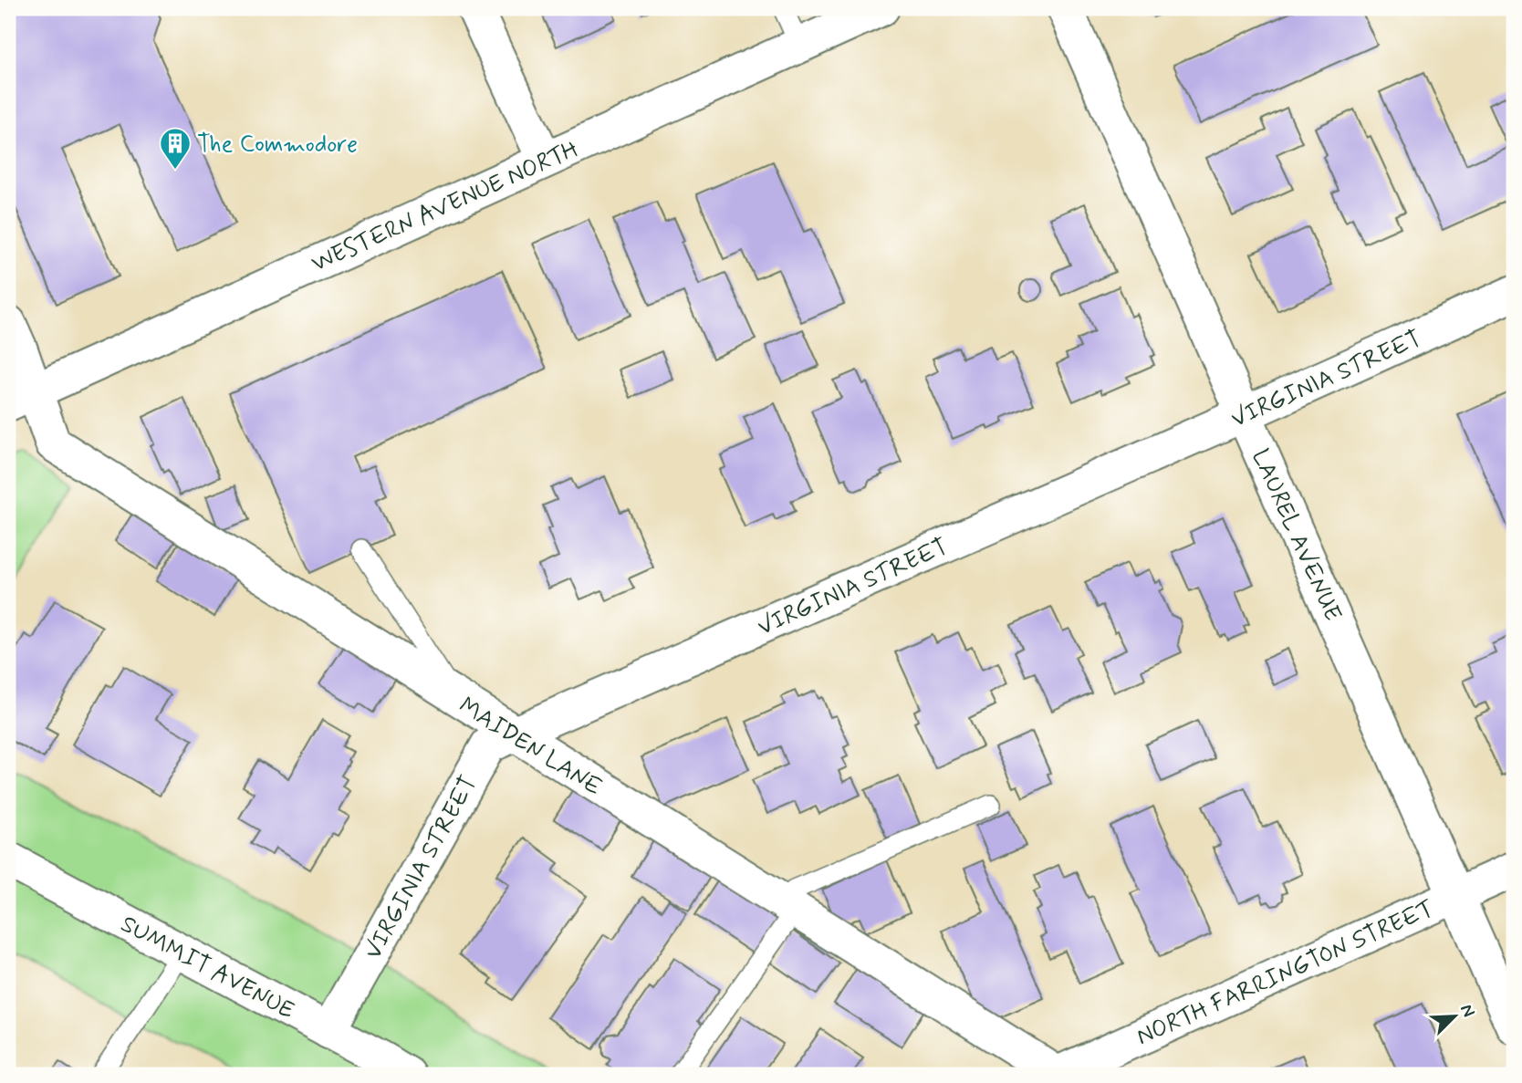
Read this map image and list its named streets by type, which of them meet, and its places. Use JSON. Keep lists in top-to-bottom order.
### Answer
{
  "streets": {
    "street": [
      "WESTERN AVENUE NORTH",
      "VIRGINIA STREET",
      "LAUREL AVENUE",
      "MAIDEN LANE",
      "SUMMIT AVENUE",
      "NORTH FARRINGTON STREET"
    ]
  },
  "crossings": [
    ["WESTERN AVENUE NORTH", "MAIDEN LANE"],
    ["VIRGINIA STREET", "LAUREL AVENUE"],
    ["VIRGINIA STREET", "MAIDEN LANE"],
    ["VIRGINIA STREET", "SUMMIT AVENUE"],
    ["LAUREL AVENUE", "NORTH FARRINGTON STREET"],
    ["MAIDEN LANE", "NORTH FARRINGTON STREET"]
  ],
  "places": {
    "building": ["The Commodore"]
  },
  "north": "top right"
}
